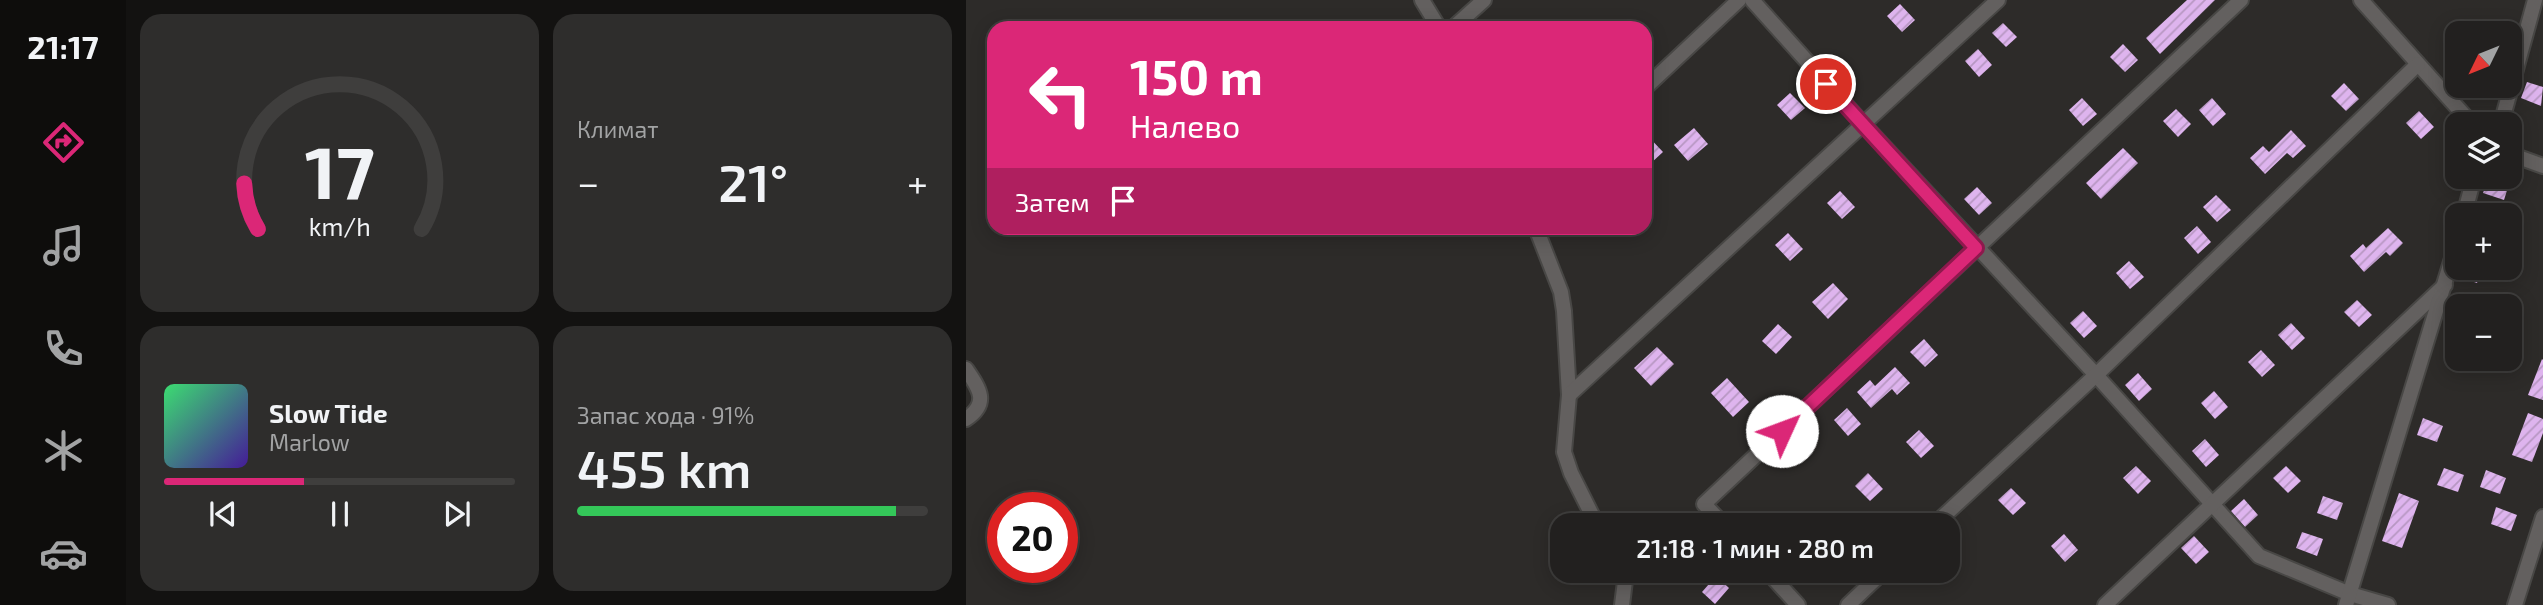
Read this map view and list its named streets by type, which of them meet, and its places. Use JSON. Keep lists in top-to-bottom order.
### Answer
{
  "north": "bottom left",
  "page": {
    "tabs": "21:17",
    "tile": [
      "Климат",
      ["Запас хода · 91%", "455 km"]
    ],
    "map_buttons": ["+", "−"],
    "turn": ["150 m", "Налево"],
    "heat": ["−", "21°", "+"],
    "then": "Затем",
    "song": ["Slow Tide", "Marlow"],
    "limit": "20",
    "trip": "21:18 · 1 мин · 280 m",
    "gauge": ["17", "km/h"]
  }
}
